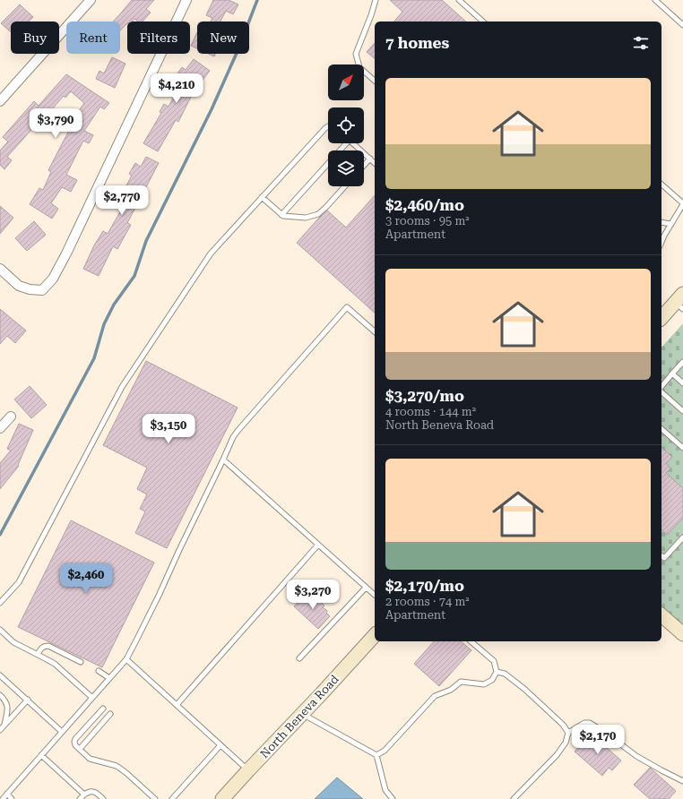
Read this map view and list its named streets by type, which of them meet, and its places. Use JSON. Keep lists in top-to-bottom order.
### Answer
{
  "streets": {
    "main road": ["North Beneva Road"]
  },
  "north": "top right",
  "page": {
    "chip": [
      "Buy",
      "Rent",
      "Filters",
      "New"
    ],
    "heading": "7 homes",
    "list": [
      {
        "name": "$2,460/mo",
        "note": "3 rooms · 95 m² · Apartment"
      },
      {
        "name": "$3,270/mo",
        "note": "4 rooms · 144 m² · North Beneva Road"
      },
      {
        "name": "$2,170/mo",
        "note": "2 rooms · 74 m² · Apartment"
      }
    ],
    "price": [
      "$4,210",
      "$3,790",
      "$2,770",
      "$3,150",
      "$2,460",
      "$3,270",
      "$2,170"
    ]
  }
}
